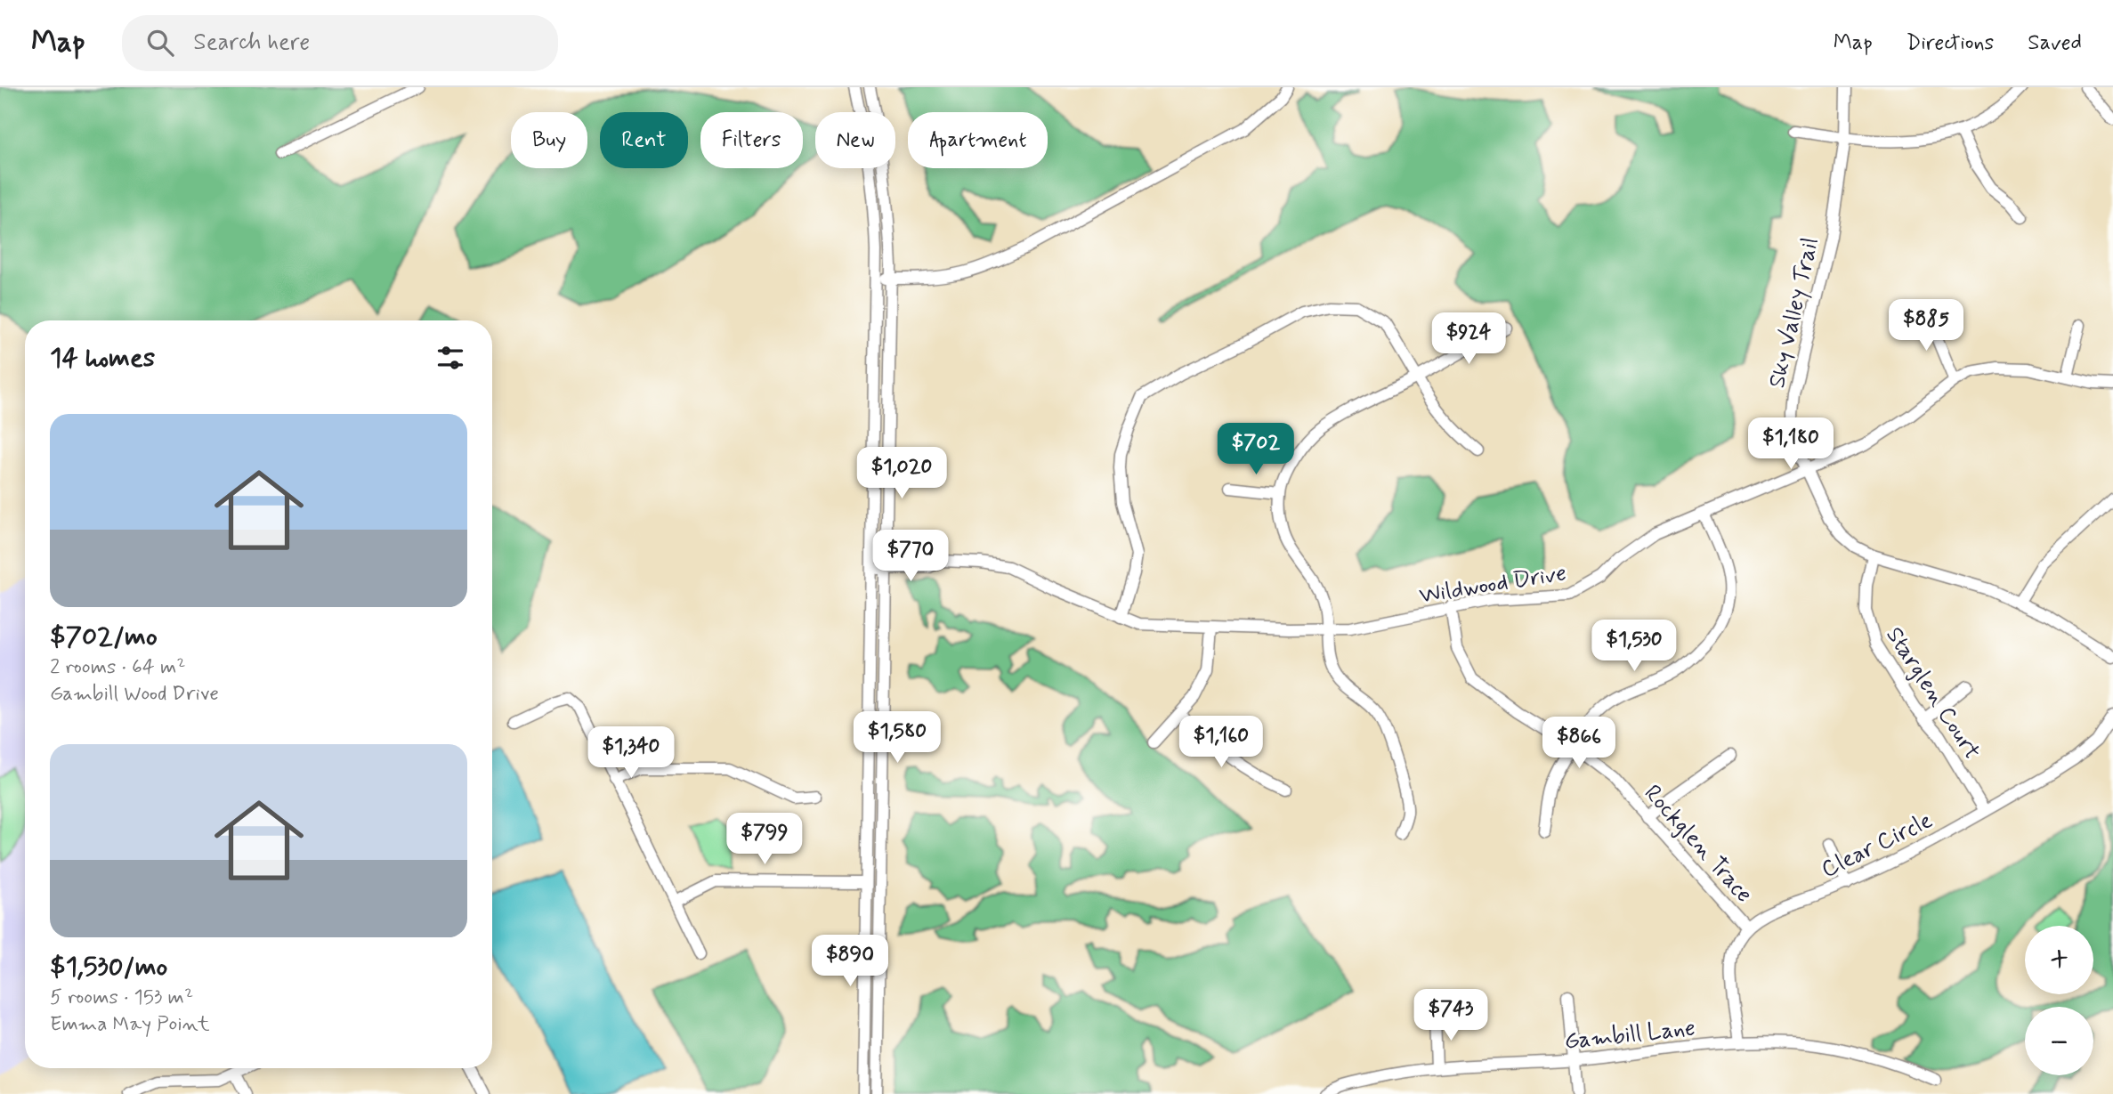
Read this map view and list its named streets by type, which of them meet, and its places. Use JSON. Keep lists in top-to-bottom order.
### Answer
{
  "streets": {
    "street": [
      "Sky Valley Trail",
      "Wildwood Drive",
      "Starglen Court",
      "Rockglen Trace",
      "Clear Circle",
      "Gambill Lane"
    ]
  },
  "crossings": [
    ["Sky Valley Trail", "Wildwood Drive"],
    ["Sky Valley Trail", "Starglen Court"],
    ["Wildwood Drive", "Rockglen Trace"],
    ["Starglen Court", "Clear Circle"],
    ["Rockglen Trace", "Clear Circle"]
  ],
  "page": {
    "header": "Map",
    "search": "Search here",
    "nav": ["Map", "Directions", "Saved"],
    "chip": [
      "Buy",
      "Rent",
      "Filters",
      "New",
      "Apartment"
    ],
    "price": [
      "$885",
      "$924",
      "$1,180",
      "$702",
      "$1,020",
      "$770",
      "$1,530",
      "$1,580",
      "$1,160",
      "$866",
      "$1,340",
      "$799",
      "$890",
      "$743"
    ],
    "heading": "14 homes",
    "list": [
      {
        "name": "$702/mo",
        "note": "2 rooms · 64 m² · Gambill Wood Drive"
      },
      {
        "name": "$1,530/mo",
        "note": "5 rooms · 153 m² · Emma May Point"
      }
    ],
    "map_buttons": ["+", "−"]
  }
}
